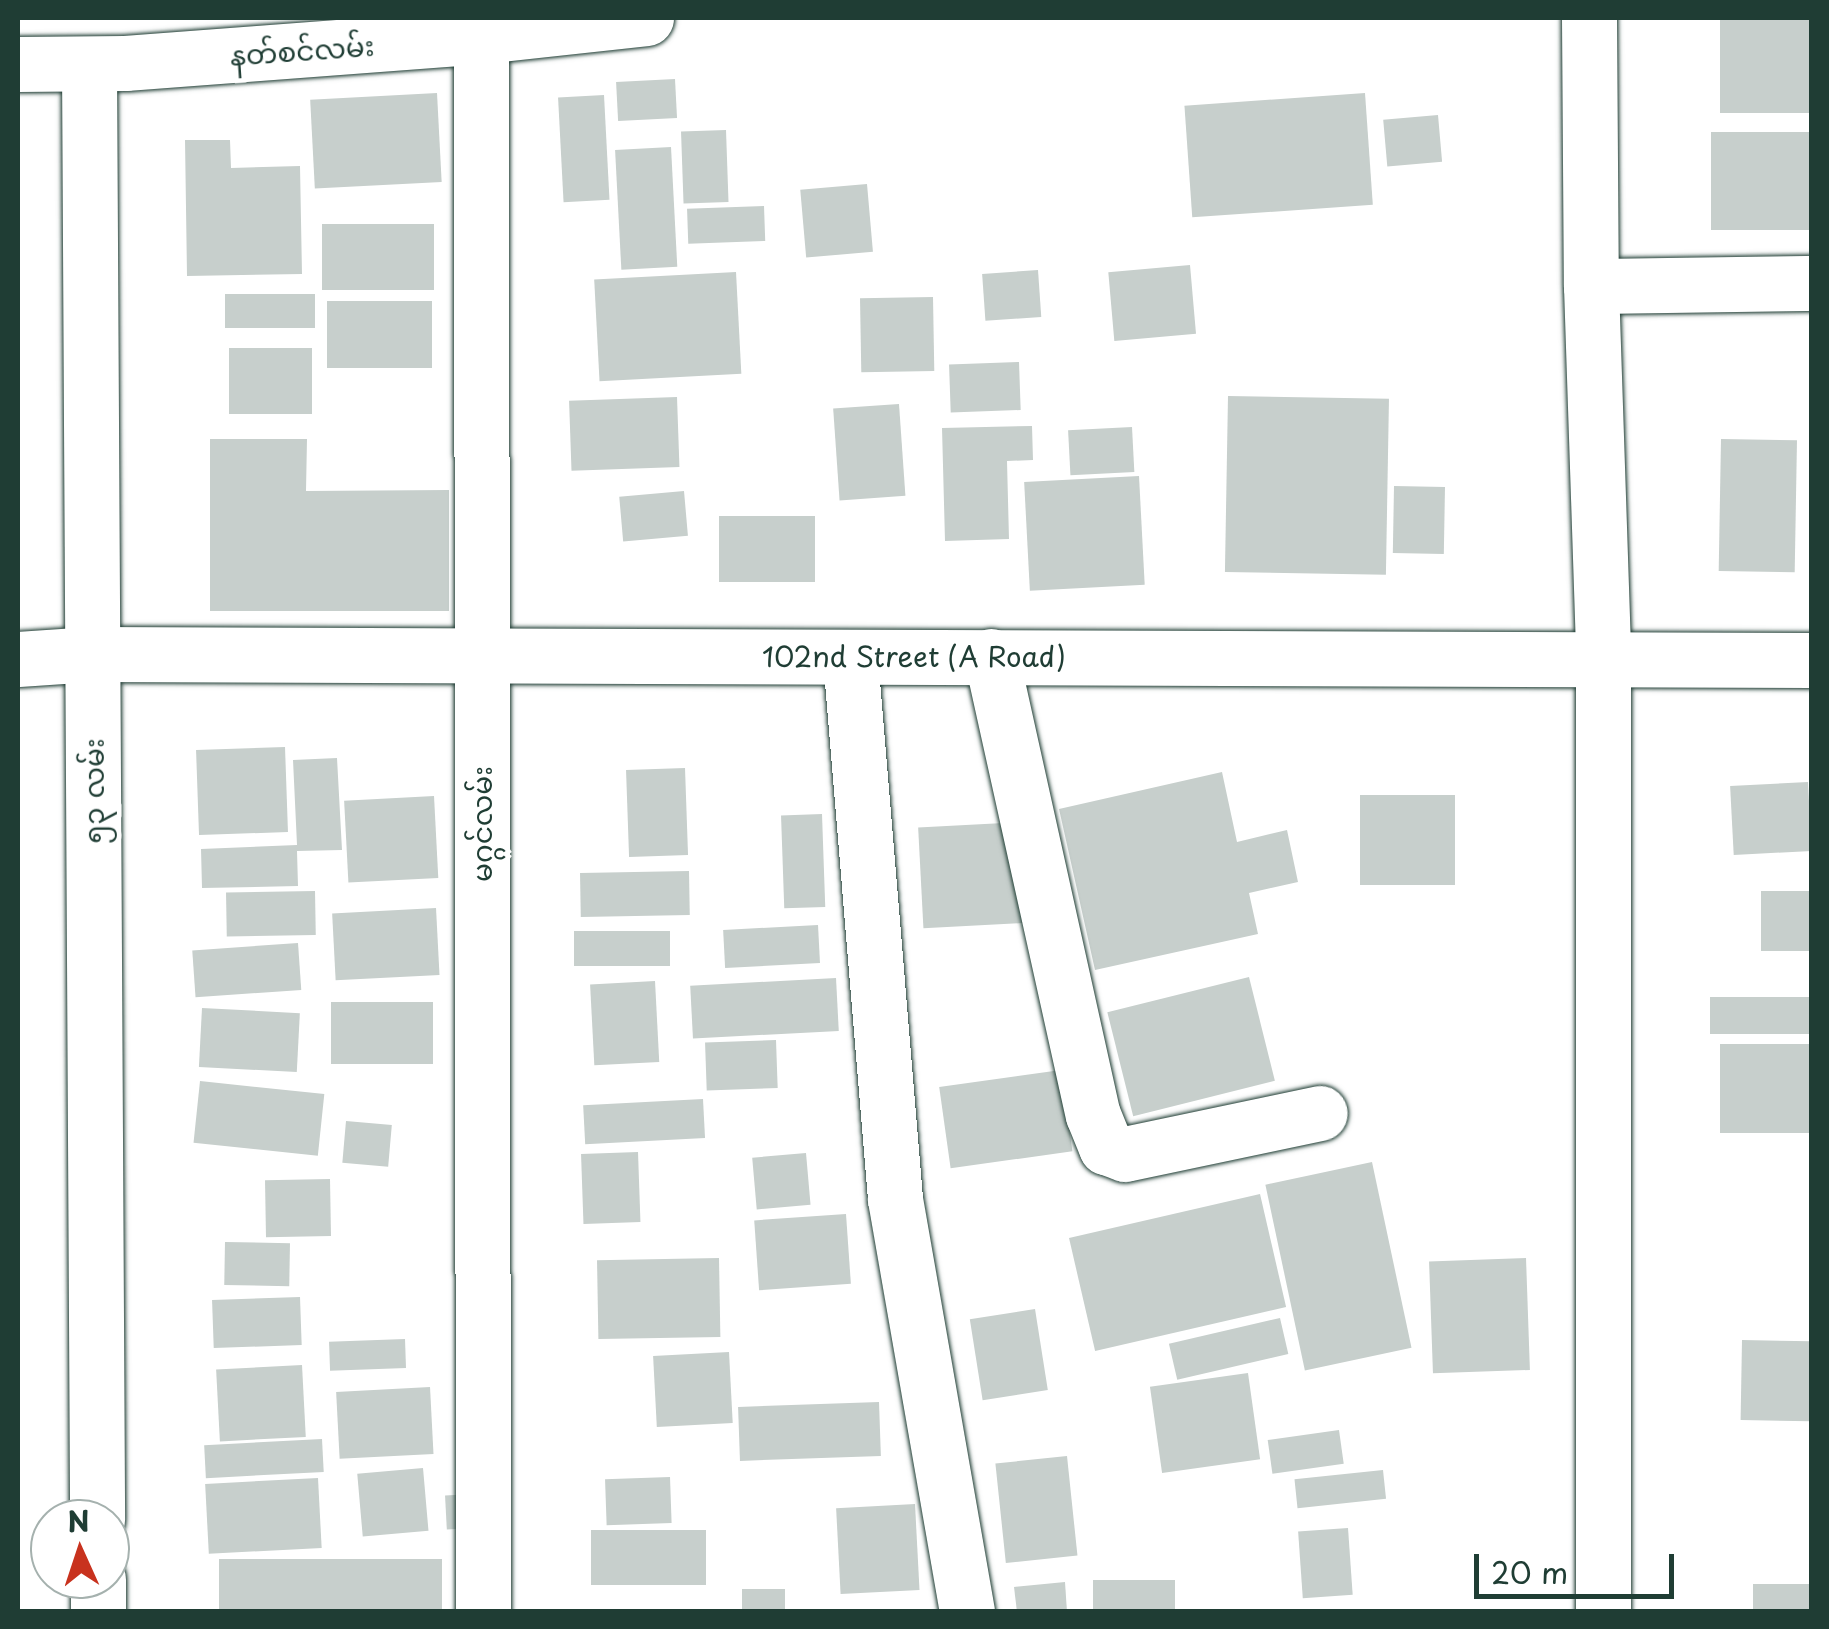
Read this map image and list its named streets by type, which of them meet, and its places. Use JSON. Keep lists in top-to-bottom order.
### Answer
{
  "streets": {
    "street": [
      "နတ်စင်လမ်း",
      "102nd Street (A Road)",
      "၅၃ လမ်း",
      "မဂ္ဂင်လမ်း"
    ]
  },
  "crossings": [
    ["နတ်စင်လမ်း", "၅၃ လမ်း"],
    ["နတ်စင်လမ်း", "မဂ္ဂင်လမ်း"],
    ["102nd Street (A Road)", "၅၃ လမ်း"],
    ["102nd Street (A Road)", "မဂ္ဂင်လမ်း"]
  ],
  "scale_bar": "20 m",
  "north": "top"
}
